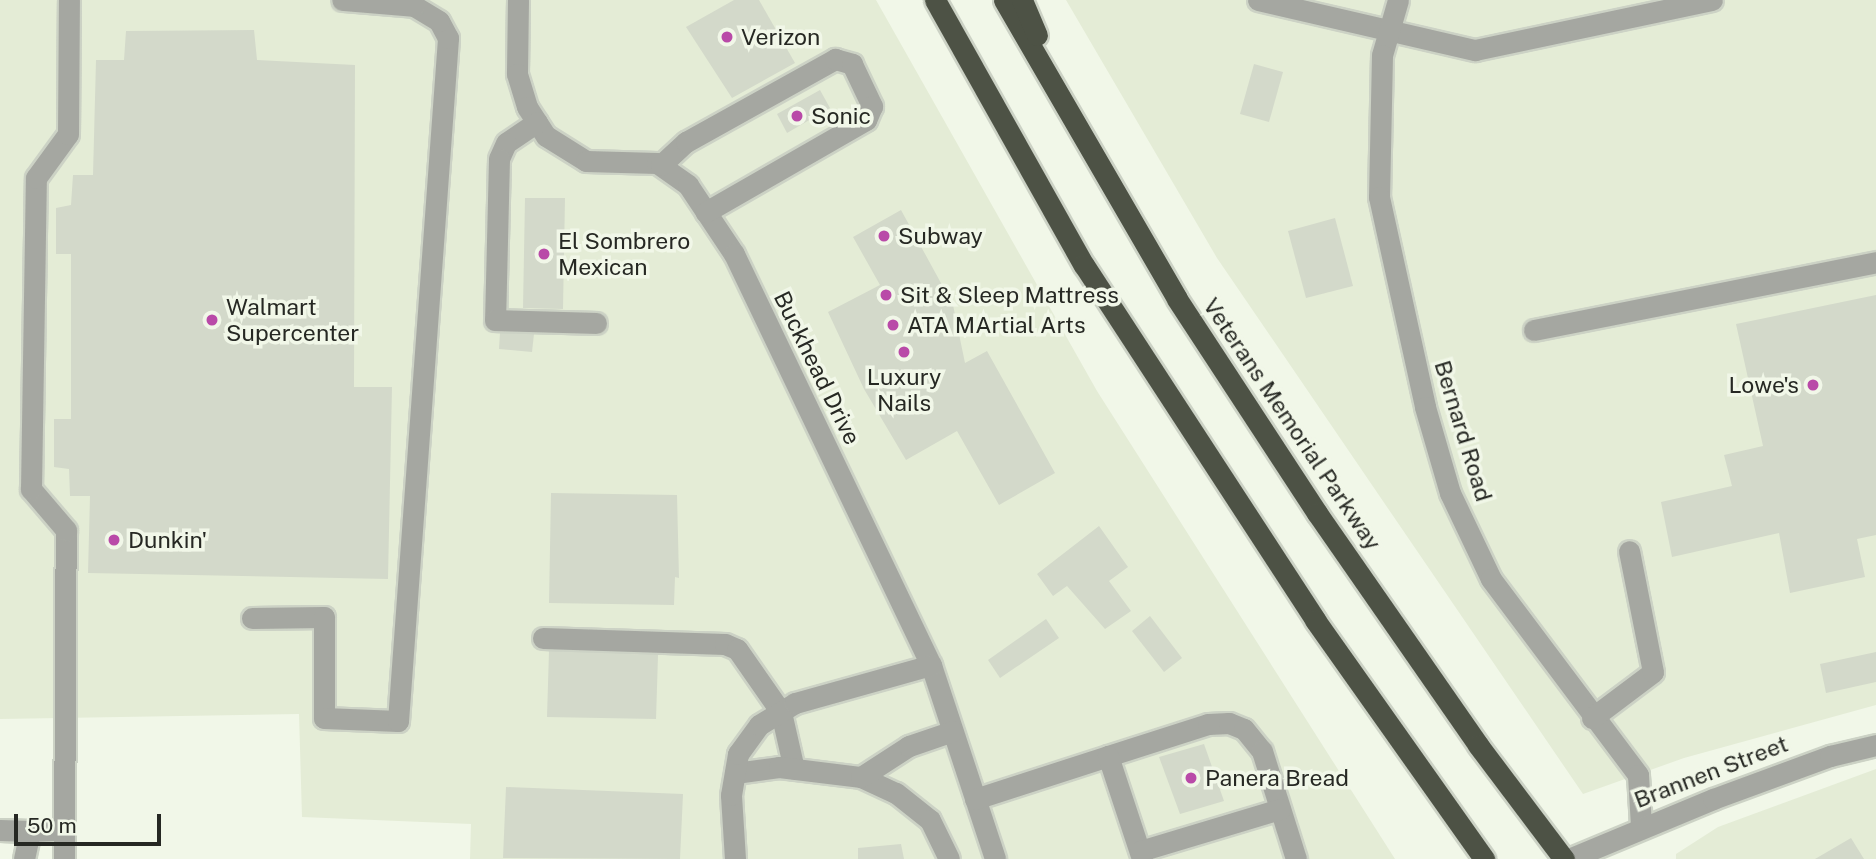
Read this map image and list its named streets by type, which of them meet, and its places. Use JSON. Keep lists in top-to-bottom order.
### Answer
{
  "streets": {
    "highway": ["Veterans Memorial Parkway"],
    "street": ["Buckhead Drive", "Bernard Road", "Brannen Street"]
  },
  "crossings": [
    ["Veterans Memorial Parkway", "Brannen Street"],
    ["Bernard Road", "Brannen Street"]
  ],
  "places": [
    "Verizon",
    "Sonic",
    "Subway",
    "El Sombrero Mexican",
    "Sit & Sleep Mattress",
    "Walmart Supercenter",
    "ATA MArtial Arts",
    "Luxury Nails",
    "Lowe's",
    "Dunkin'",
    "Panera Bread"
  ],
  "scale_bar": "50 m"
}
